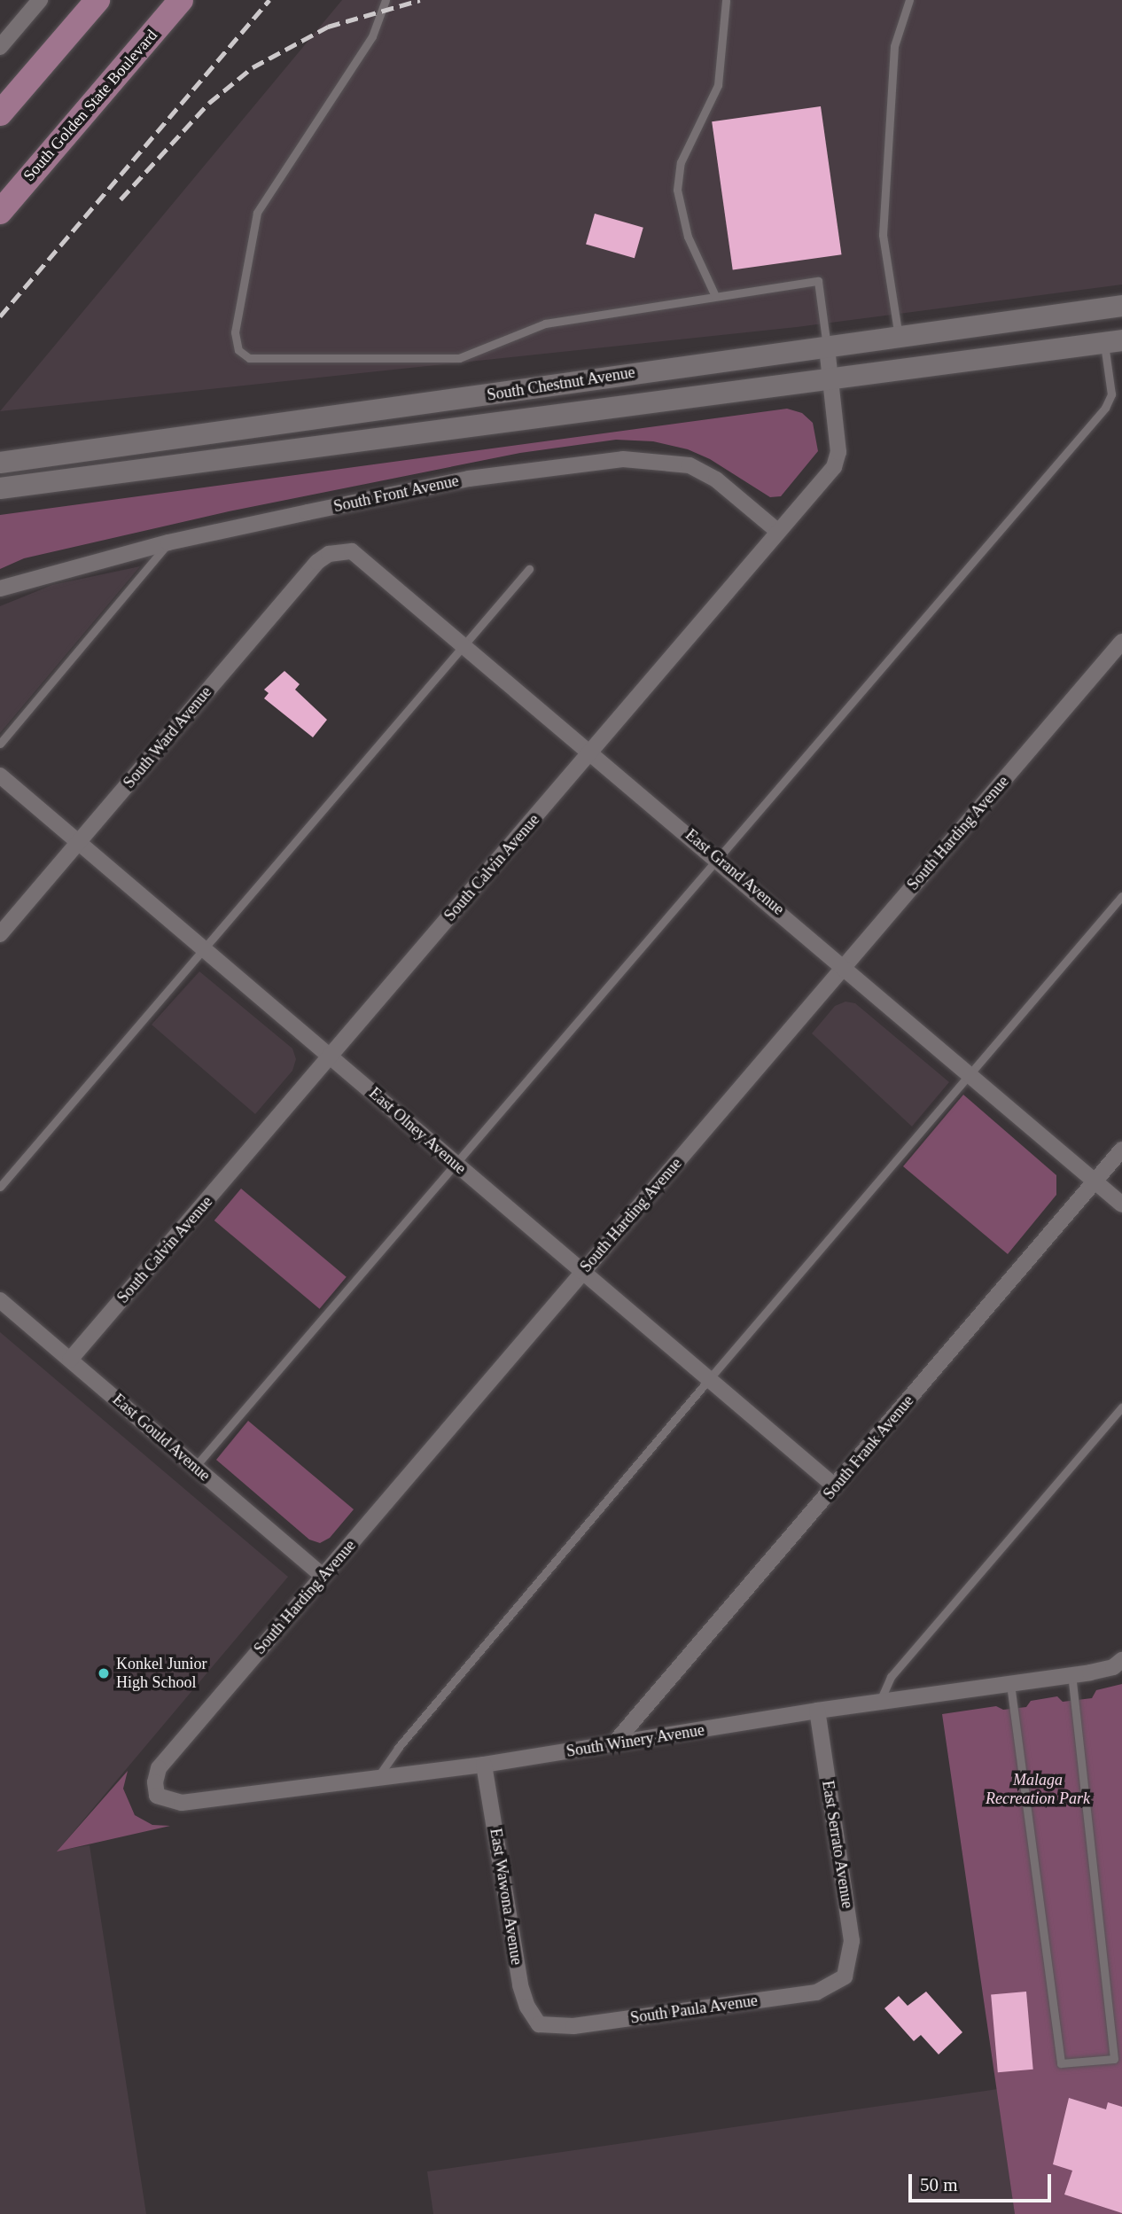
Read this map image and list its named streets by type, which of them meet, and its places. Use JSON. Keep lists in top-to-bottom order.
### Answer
{
  "streets": {
    "main road": ["South Golden State Boulevard", "South Chestnut Avenue"],
    "street": [
      "South Front Avenue",
      "South Ward Avenue",
      "South Harding Avenue",
      "South Calvin Avenue",
      "East Grand Avenue",
      "East Olney Avenue",
      "East Gould Avenue",
      "South Frank Avenue",
      "South Winery Avenue",
      "East Serrato Avenue",
      "East Wawona Avenue",
      "South Paula Avenue"
    ]
  },
  "crossings": [
    ["South Chestnut Avenue", "South Calvin Avenue"],
    ["South Front Avenue", "South Calvin Avenue"],
    ["South Ward Avenue", "East Grand Avenue"],
    ["South Ward Avenue", "East Olney Avenue"],
    ["South Harding Avenue", "East Grand Avenue"],
    ["South Harding Avenue", "East Olney Avenue"],
    ["South Harding Avenue", "East Gould Avenue"],
    ["South Harding Avenue", "South Winery Avenue"],
    ["South Calvin Avenue", "East Grand Avenue"],
    ["South Calvin Avenue", "East Olney Avenue"],
    ["South Calvin Avenue", "East Gould Avenue"],
    ["East Grand Avenue", "South Frank Avenue"],
    ["East Olney Avenue", "South Frank Avenue"],
    ["South Frank Avenue", "South Winery Avenue"],
    ["South Winery Avenue", "East Serrato Avenue"],
    ["South Winery Avenue", "East Wawona Avenue"],
    ["East Serrato Avenue", "South Paula Avenue"],
    ["East Wawona Avenue", "South Paula Avenue"]
  ],
  "parks": ["Malaga Recreation Park"],
  "places": ["Konkel Junior High School"],
  "scale_bar": "50 m"
}
